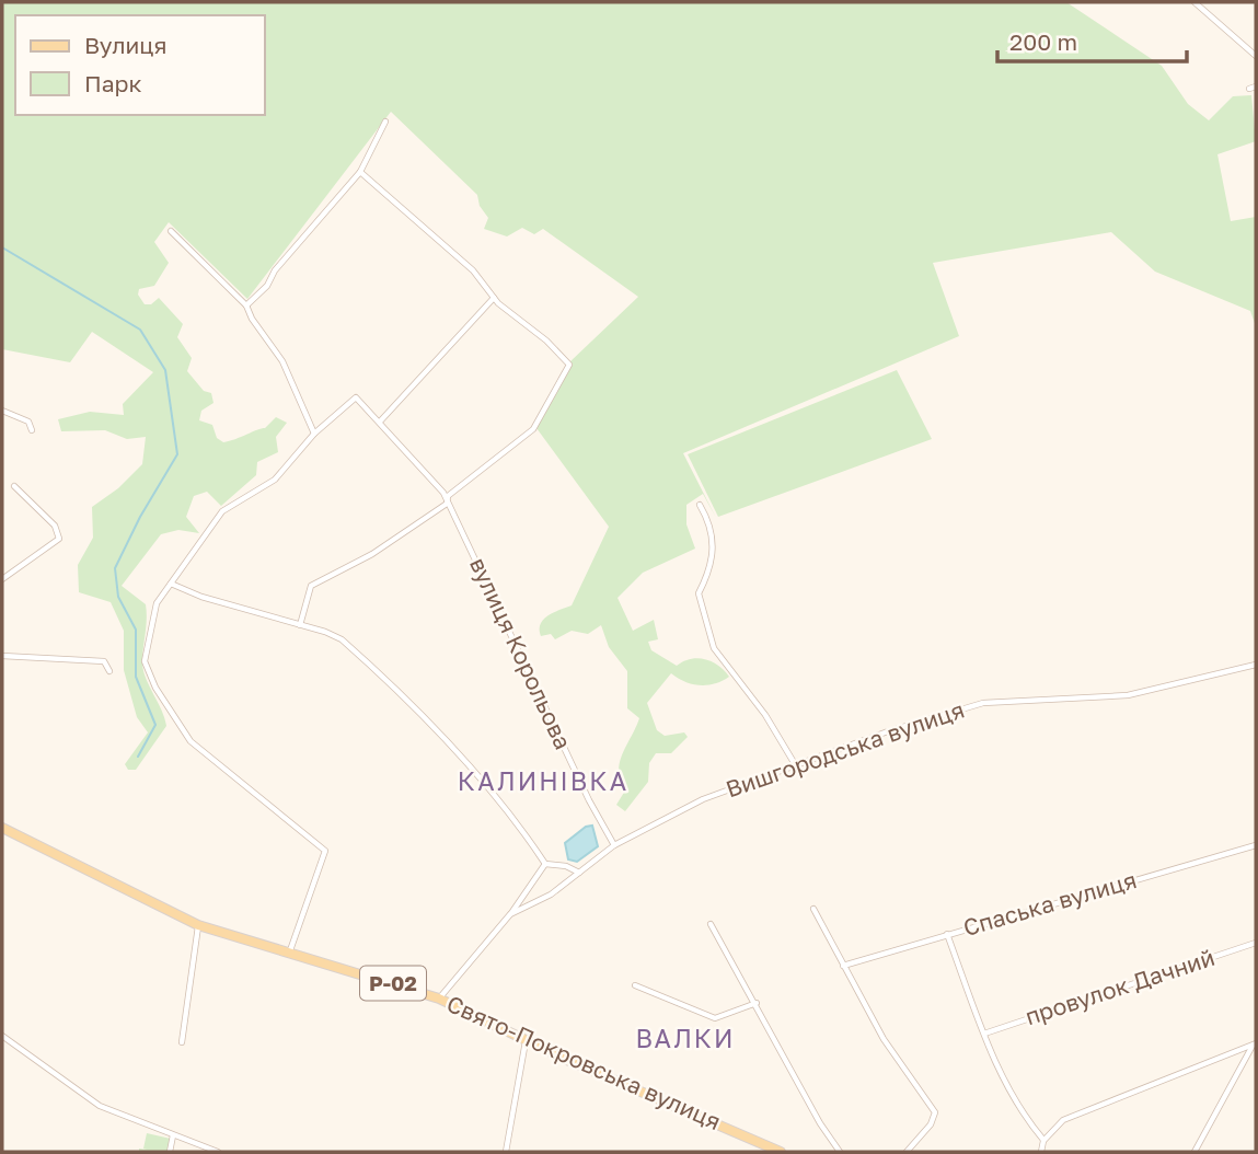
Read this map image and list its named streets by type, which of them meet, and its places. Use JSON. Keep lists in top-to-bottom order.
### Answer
{
  "streets": {
    "main road": ["Р-02", "Свято-Покровська вулиця"],
    "street": [
      "вулиця Корольова",
      "Вишгородська вулиця",
      "Спаська вулиця",
      "провулок Дачний"
    ]
  },
  "crossings": [
    ["вулиця Корольова", "Вишгородська вулиця"],
    ["Вишгородська вулиця", "Свято-Покровська вулиця"]
  ],
  "districts": ["КАЛИНІВКА", "ВАЛКИ"],
  "legend": ["Вулиця", "Парк"],
  "scale_bar": "200 m"
}
